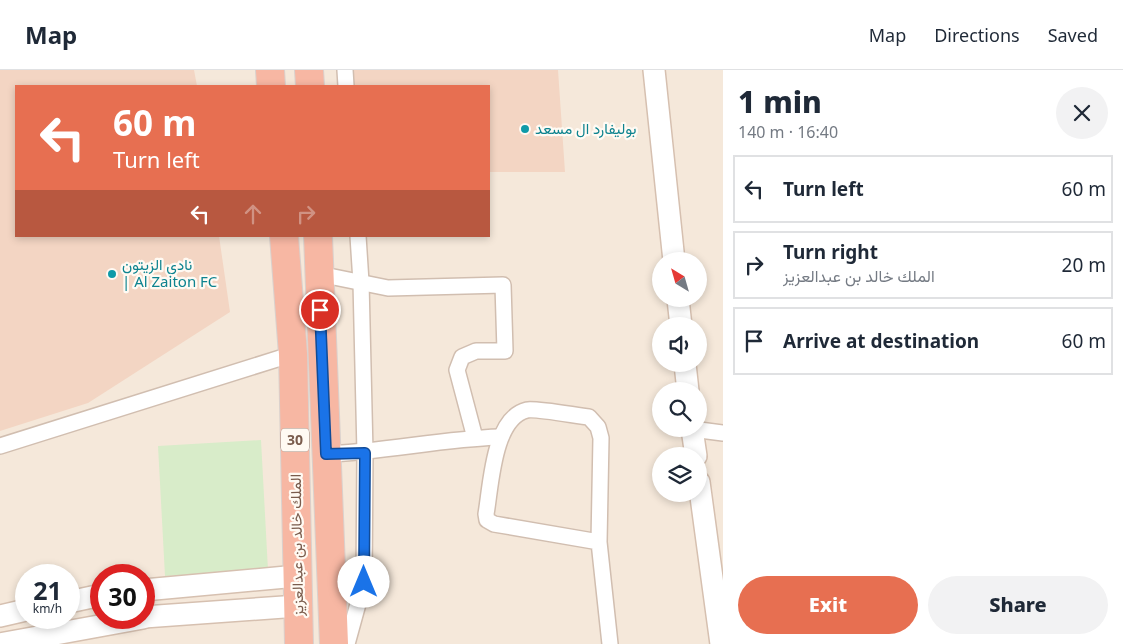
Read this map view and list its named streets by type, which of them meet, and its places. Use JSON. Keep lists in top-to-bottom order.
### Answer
{
  "streets": {
    "highway": ["30", "الملك خالد بن عبدالعزيز"]
  },
  "places": ["بوليفارد ال مسعد", "نادي الزيتون | Al Zaiton FC"],
  "north": "top left",
  "page": {
    "header": "Map",
    "nav": ["Map", "Directions", "Saved"],
    "heading": ["1 min", "140 m · 16:40"],
    "turn": ["60 m", "Turn left"],
    "list": [
      {
        "name": "Turn left",
        "value": "60 m"
      },
      {
        "name": "Turn right",
        "note": "الملك خالد بن عبدالعزيز",
        "value": "20 m"
      },
      {
        "name": "Arrive at destination",
        "value": "60 m"
      }
    ],
    "speed": "21 km/h",
    "limit": "30",
    "buttons": ["Exit", "Share"]
  }
}
